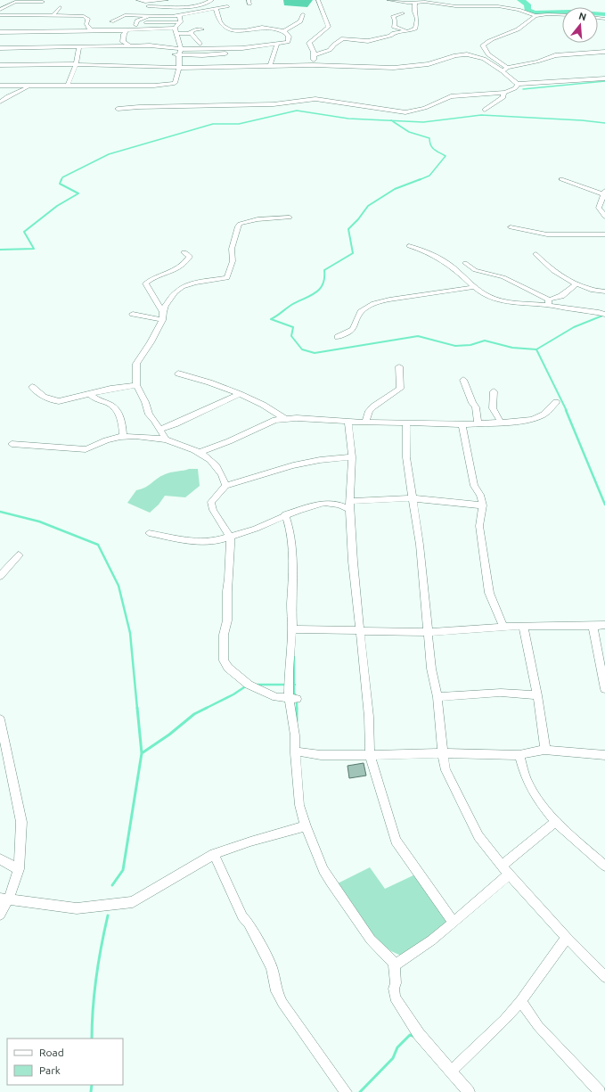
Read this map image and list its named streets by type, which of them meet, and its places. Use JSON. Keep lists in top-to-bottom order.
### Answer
{
  "legend": ["Road", "Park"],
  "north": "top"
}
